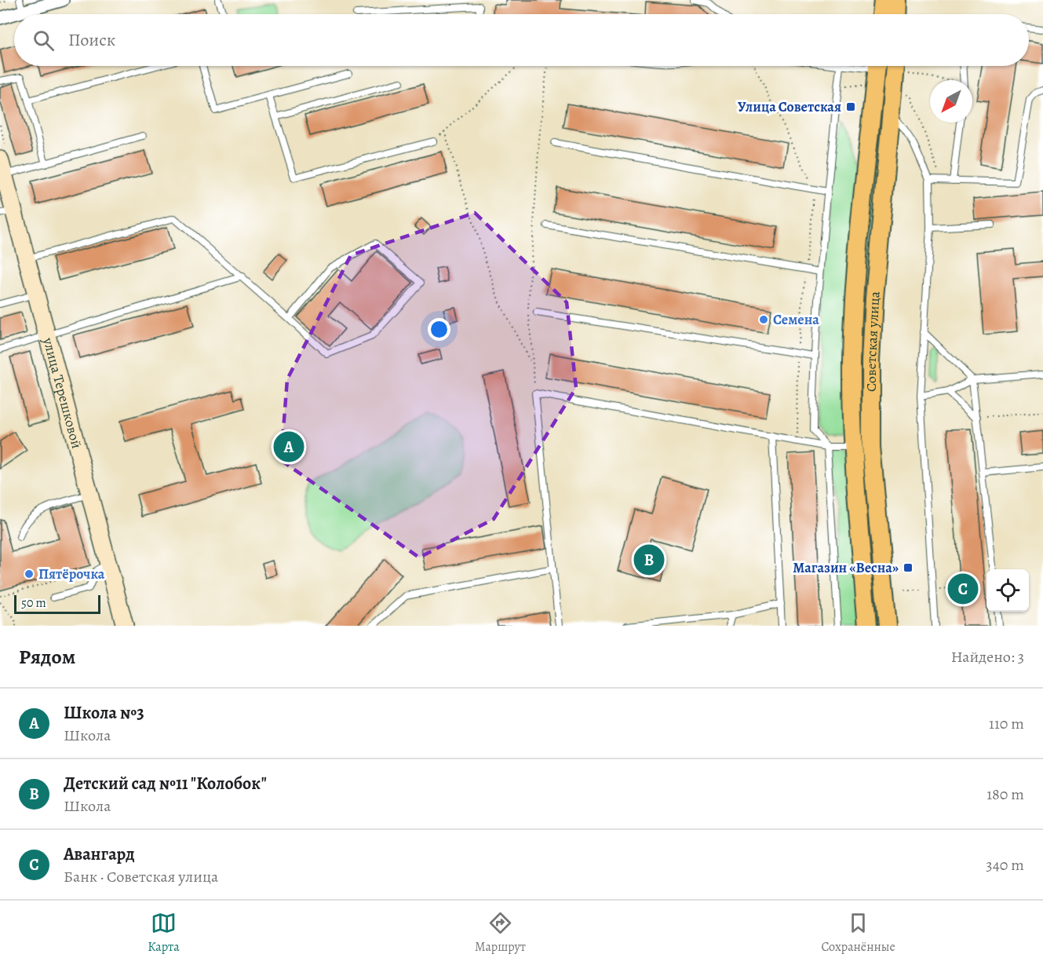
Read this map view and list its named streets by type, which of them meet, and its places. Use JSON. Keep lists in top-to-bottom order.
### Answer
{
  "streets": {
    "main road": ["Советская улица"],
    "street": ["улица Терешковой"]
  },
  "places": {
    "transit": ["Улица Советская", "Магазин «Весна»"],
    "other": ["Семена", "Пятёрочка"]
  },
  "scale_bar": "50 m",
  "north": "bottom left",
  "page": {
    "search": "Поиск",
    "pins": ["A", "B", "C"],
    "scale": "50 m",
    "heading": ["Рядом", "Найдено: 3"],
    "list": [
      {
        "mark": "A",
        "name": "Школа №3",
        "note": "Школа",
        "value": "110 m"
      },
      {
        "mark": "B",
        "name": "Детский сад №11 \"Колобок\"",
        "note": "Школа",
        "value": "180 m"
      },
      {
        "mark": "C",
        "name": "Авангард",
        "note": "Банк · Советская улица",
        "value": "340 m"
      }
    ],
    "nav": ["Карта", "Маршрут", "Сохранённые"]
  }
}
